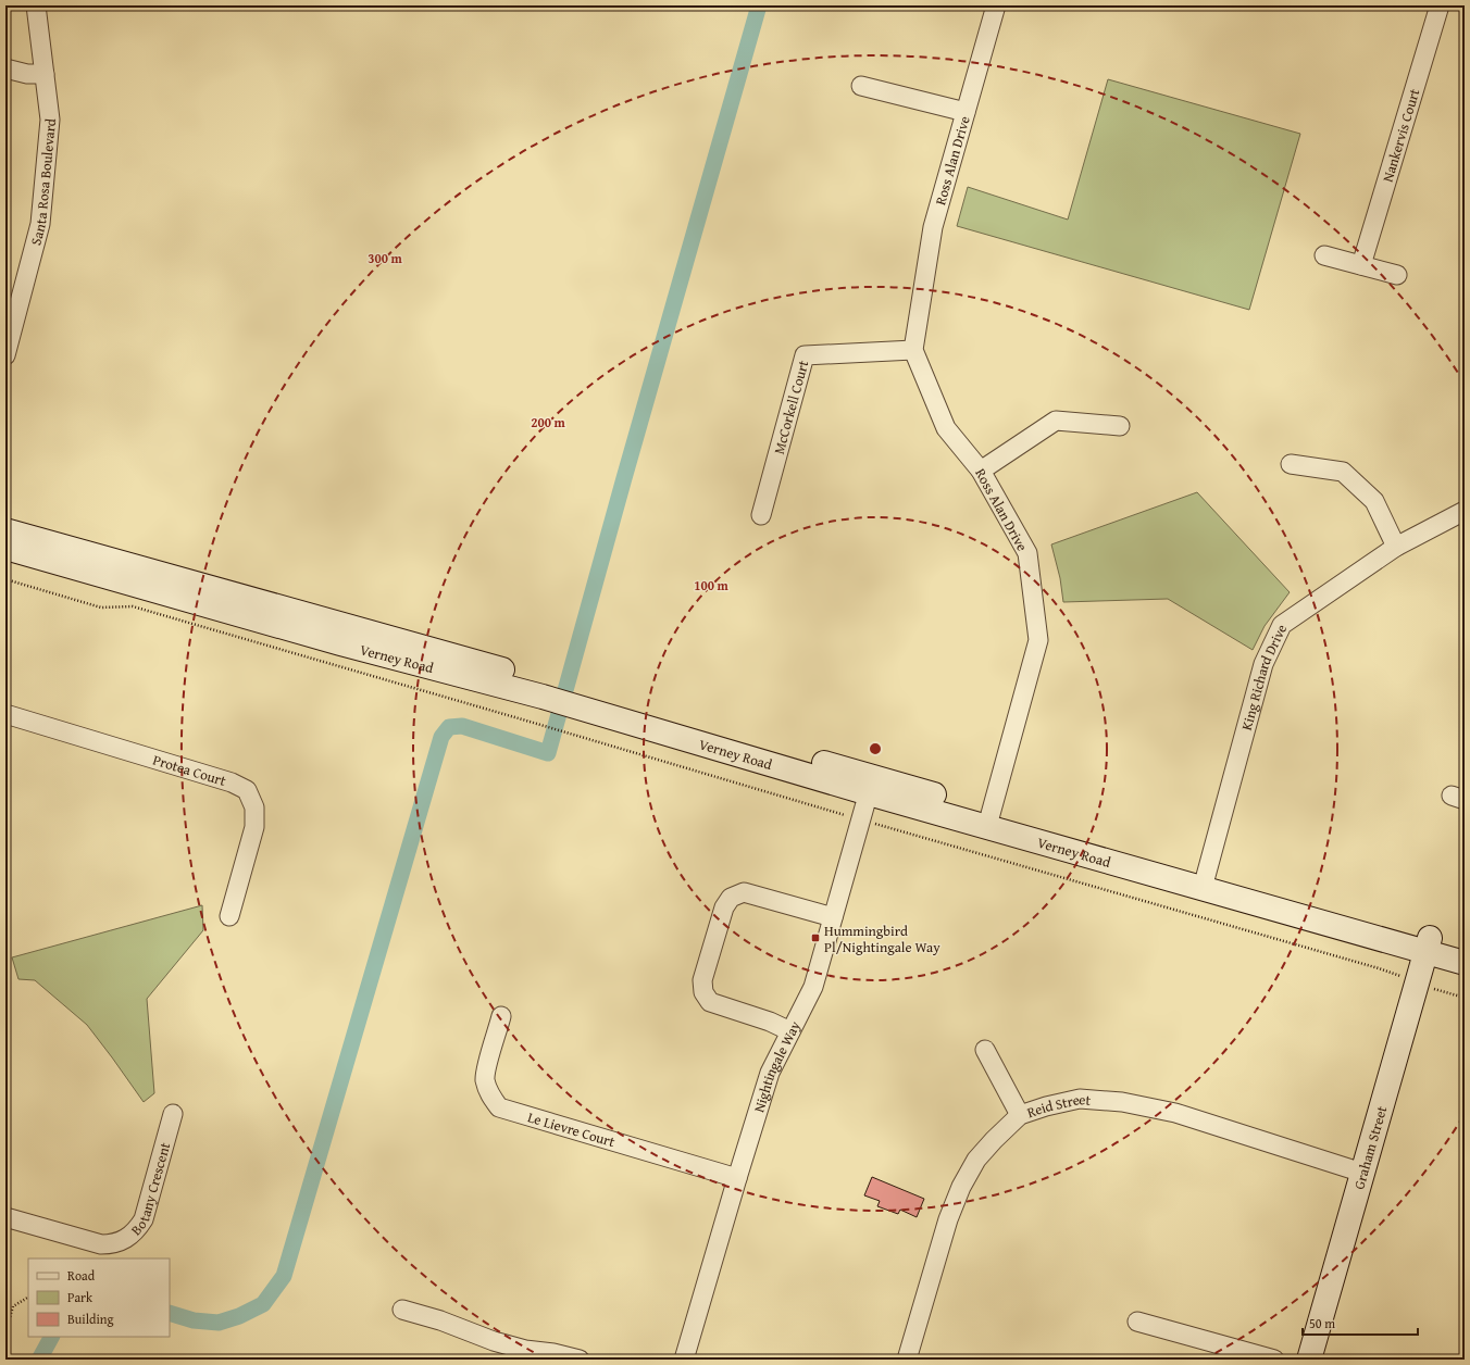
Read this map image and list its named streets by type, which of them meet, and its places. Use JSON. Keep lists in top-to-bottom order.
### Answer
{
  "streets": {
    "street": [
      "Nankervis Court",
      "Ross Alan Drive",
      "Santa Rosa Boulevard",
      "McCorkell Court",
      "Verney Road",
      "King Richard Drive",
      "Protea Court",
      "Nightingale Way",
      "Reid Street",
      "Le Lievre Court",
      "Graham Street",
      "Botany Crescent"
    ]
  },
  "crossings": [
    ["Ross Alan Drive", "McCorkell Court"],
    ["Ross Alan Drive", "Verney Road"],
    ["Verney Road", "King Richard Drive"],
    ["Verney Road", "Nightingale Way"],
    ["Verney Road", "Graham Street"],
    ["Nightingale Way", "Le Lievre Court"],
    ["Reid Street", "Graham Street"]
  ],
  "places": {
    "transit": ["Hummingbird Pl/Nightingale Way"]
  },
  "legend": ["Road", "Park", "Building"],
  "scale_bar": "50 m",
  "rings": ["300 m", "200 m", "100 m"]
}
